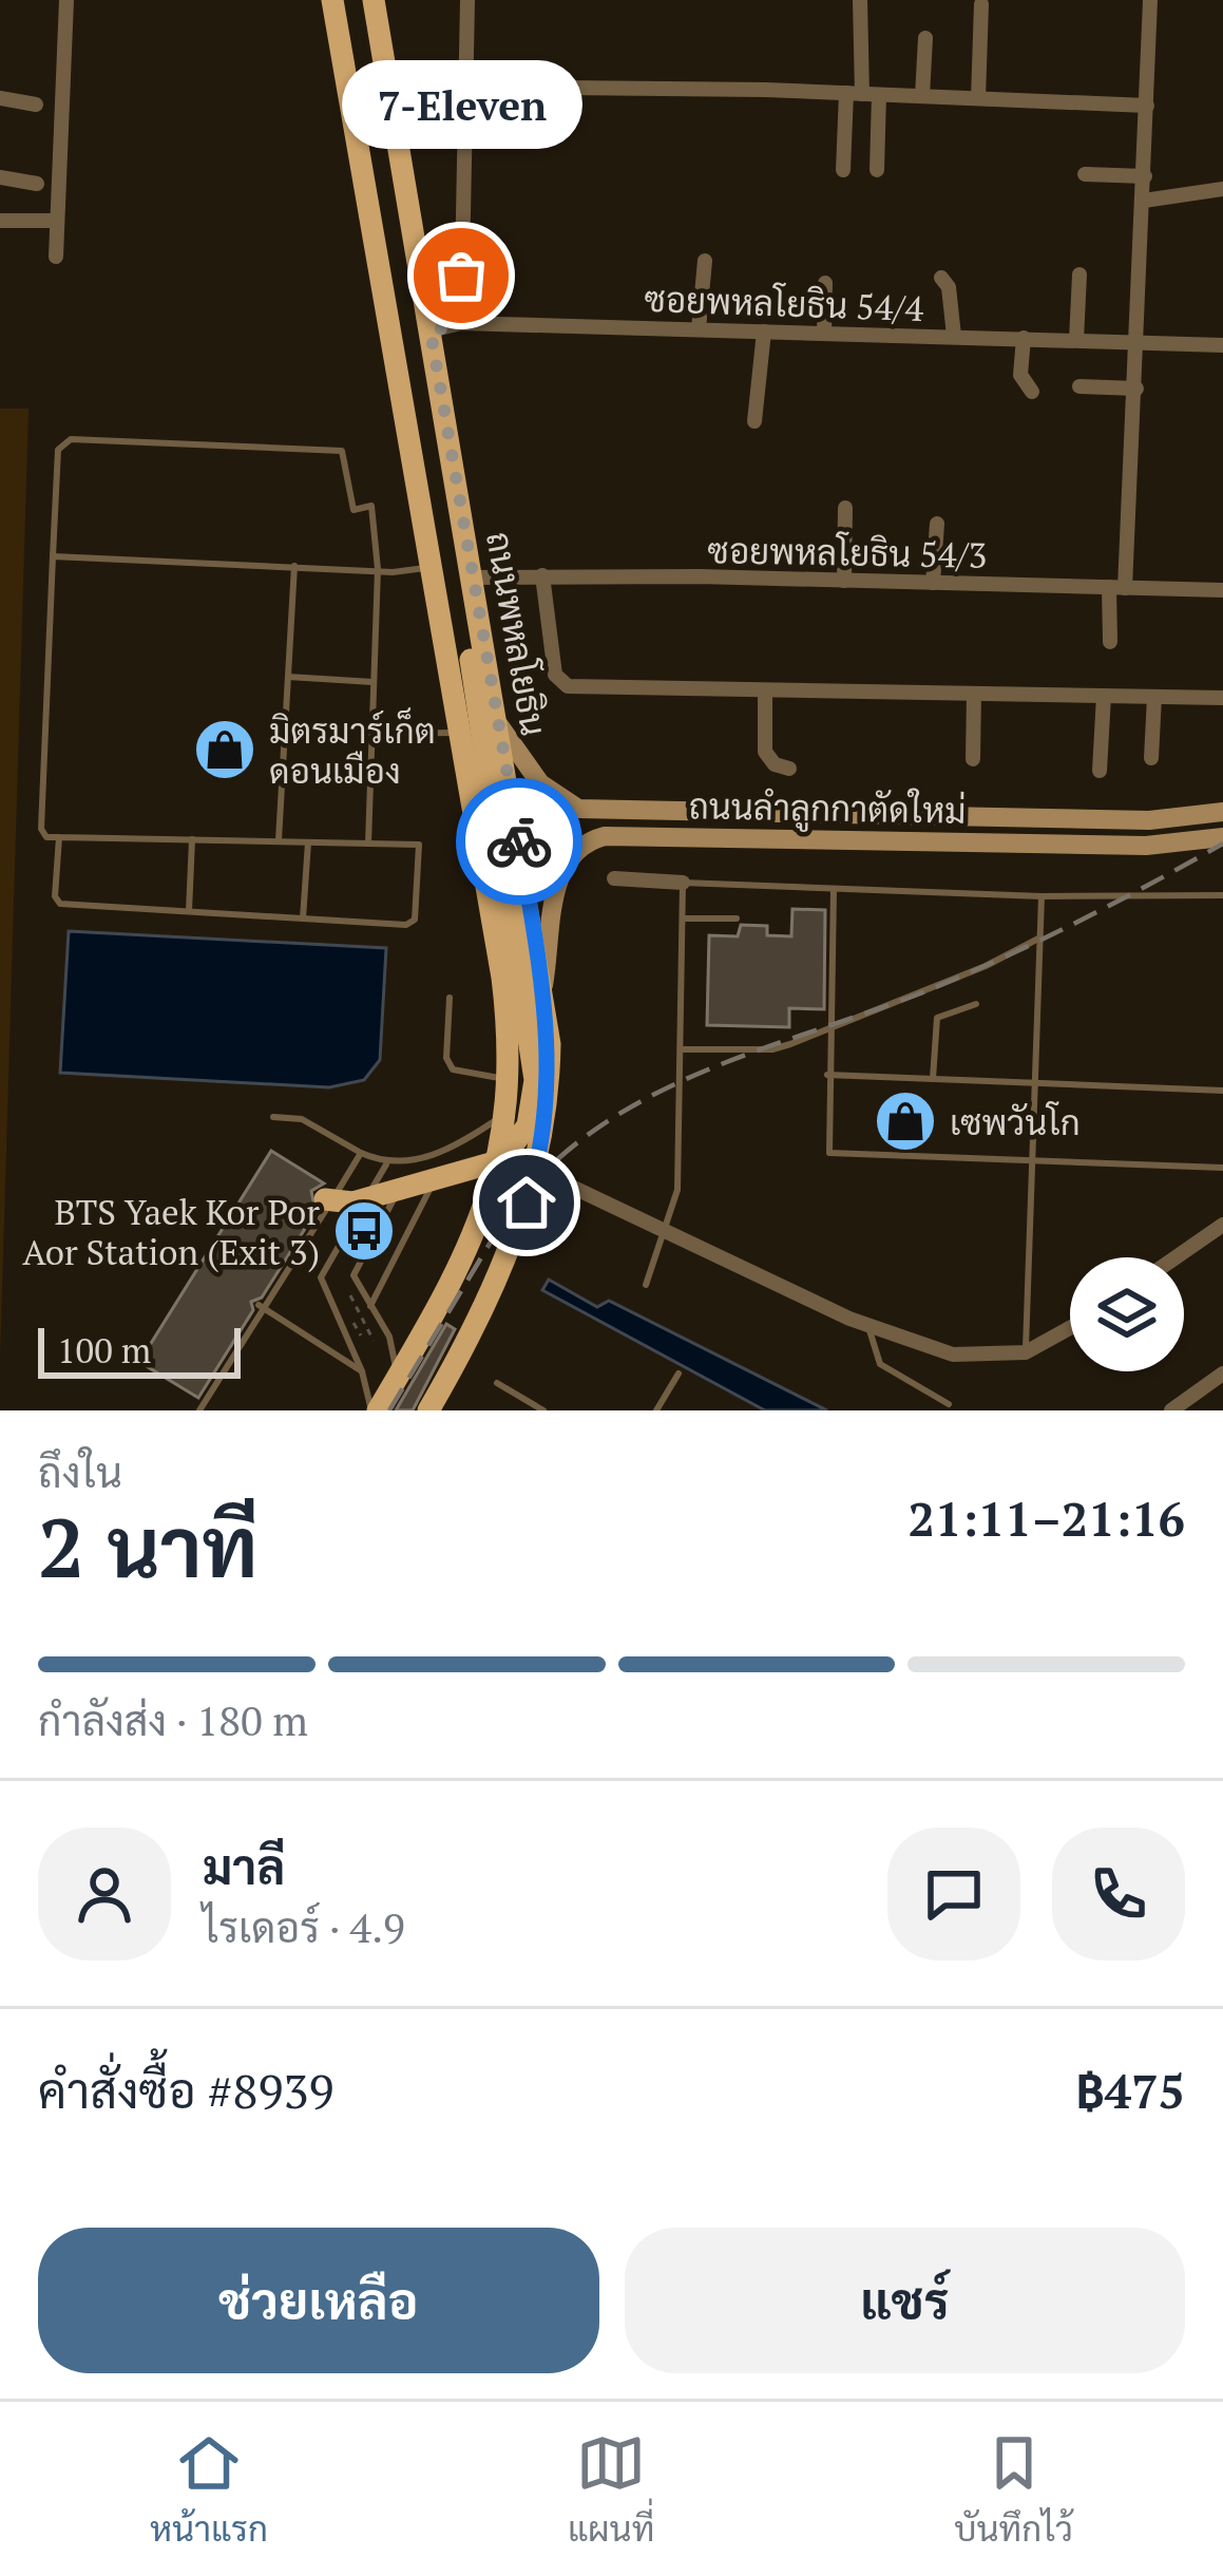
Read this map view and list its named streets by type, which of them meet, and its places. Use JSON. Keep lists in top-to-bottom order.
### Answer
{
  "streets": {
    "main road": ["ถนนพหลโยธิน", "ถนนลำลูกกาตัดใหม่"],
    "street": ["ซอยพหลโยธิน 54/4", "ซอยพหลโยธิน 54/3"]
  },
  "crossings": [
    ["ซอยพหลโยธิน 54/4", "ถนนพหลโยธิน"],
    ["ซอยพหลโยธิน 54/3", "ถนนพหลโยธิน"]
  ],
  "places": {
    "other": ["7-Eleven"],
    "shop": ["มิตรมาร์เก็ต ดอนเมือง", "เซพวันโก"],
    "bus stop": ["BTS Yaek Kor Por Aor Station (Exit 3)"]
  },
  "scale_bar": "100 m",
  "page": {
    "bubble": "7-Eleven",
    "scale": "100 m",
    "heading": ["2 นาที", "ถึงใน", "21:11–21:16"],
    "panel": [
      "มาลี",
      "ไรเดอร์ · 4.9",
      "คำสั่งซื้อ #8939",
      "฿475"
    ],
    "bar": "กำลังส่ง · 180 m",
    "buttons": ["ช่วยเหลือ", "แชร์"],
    "tabs": ["หน้าแรก", "แผนที่", "บันทึกไว้"]
  }
}
